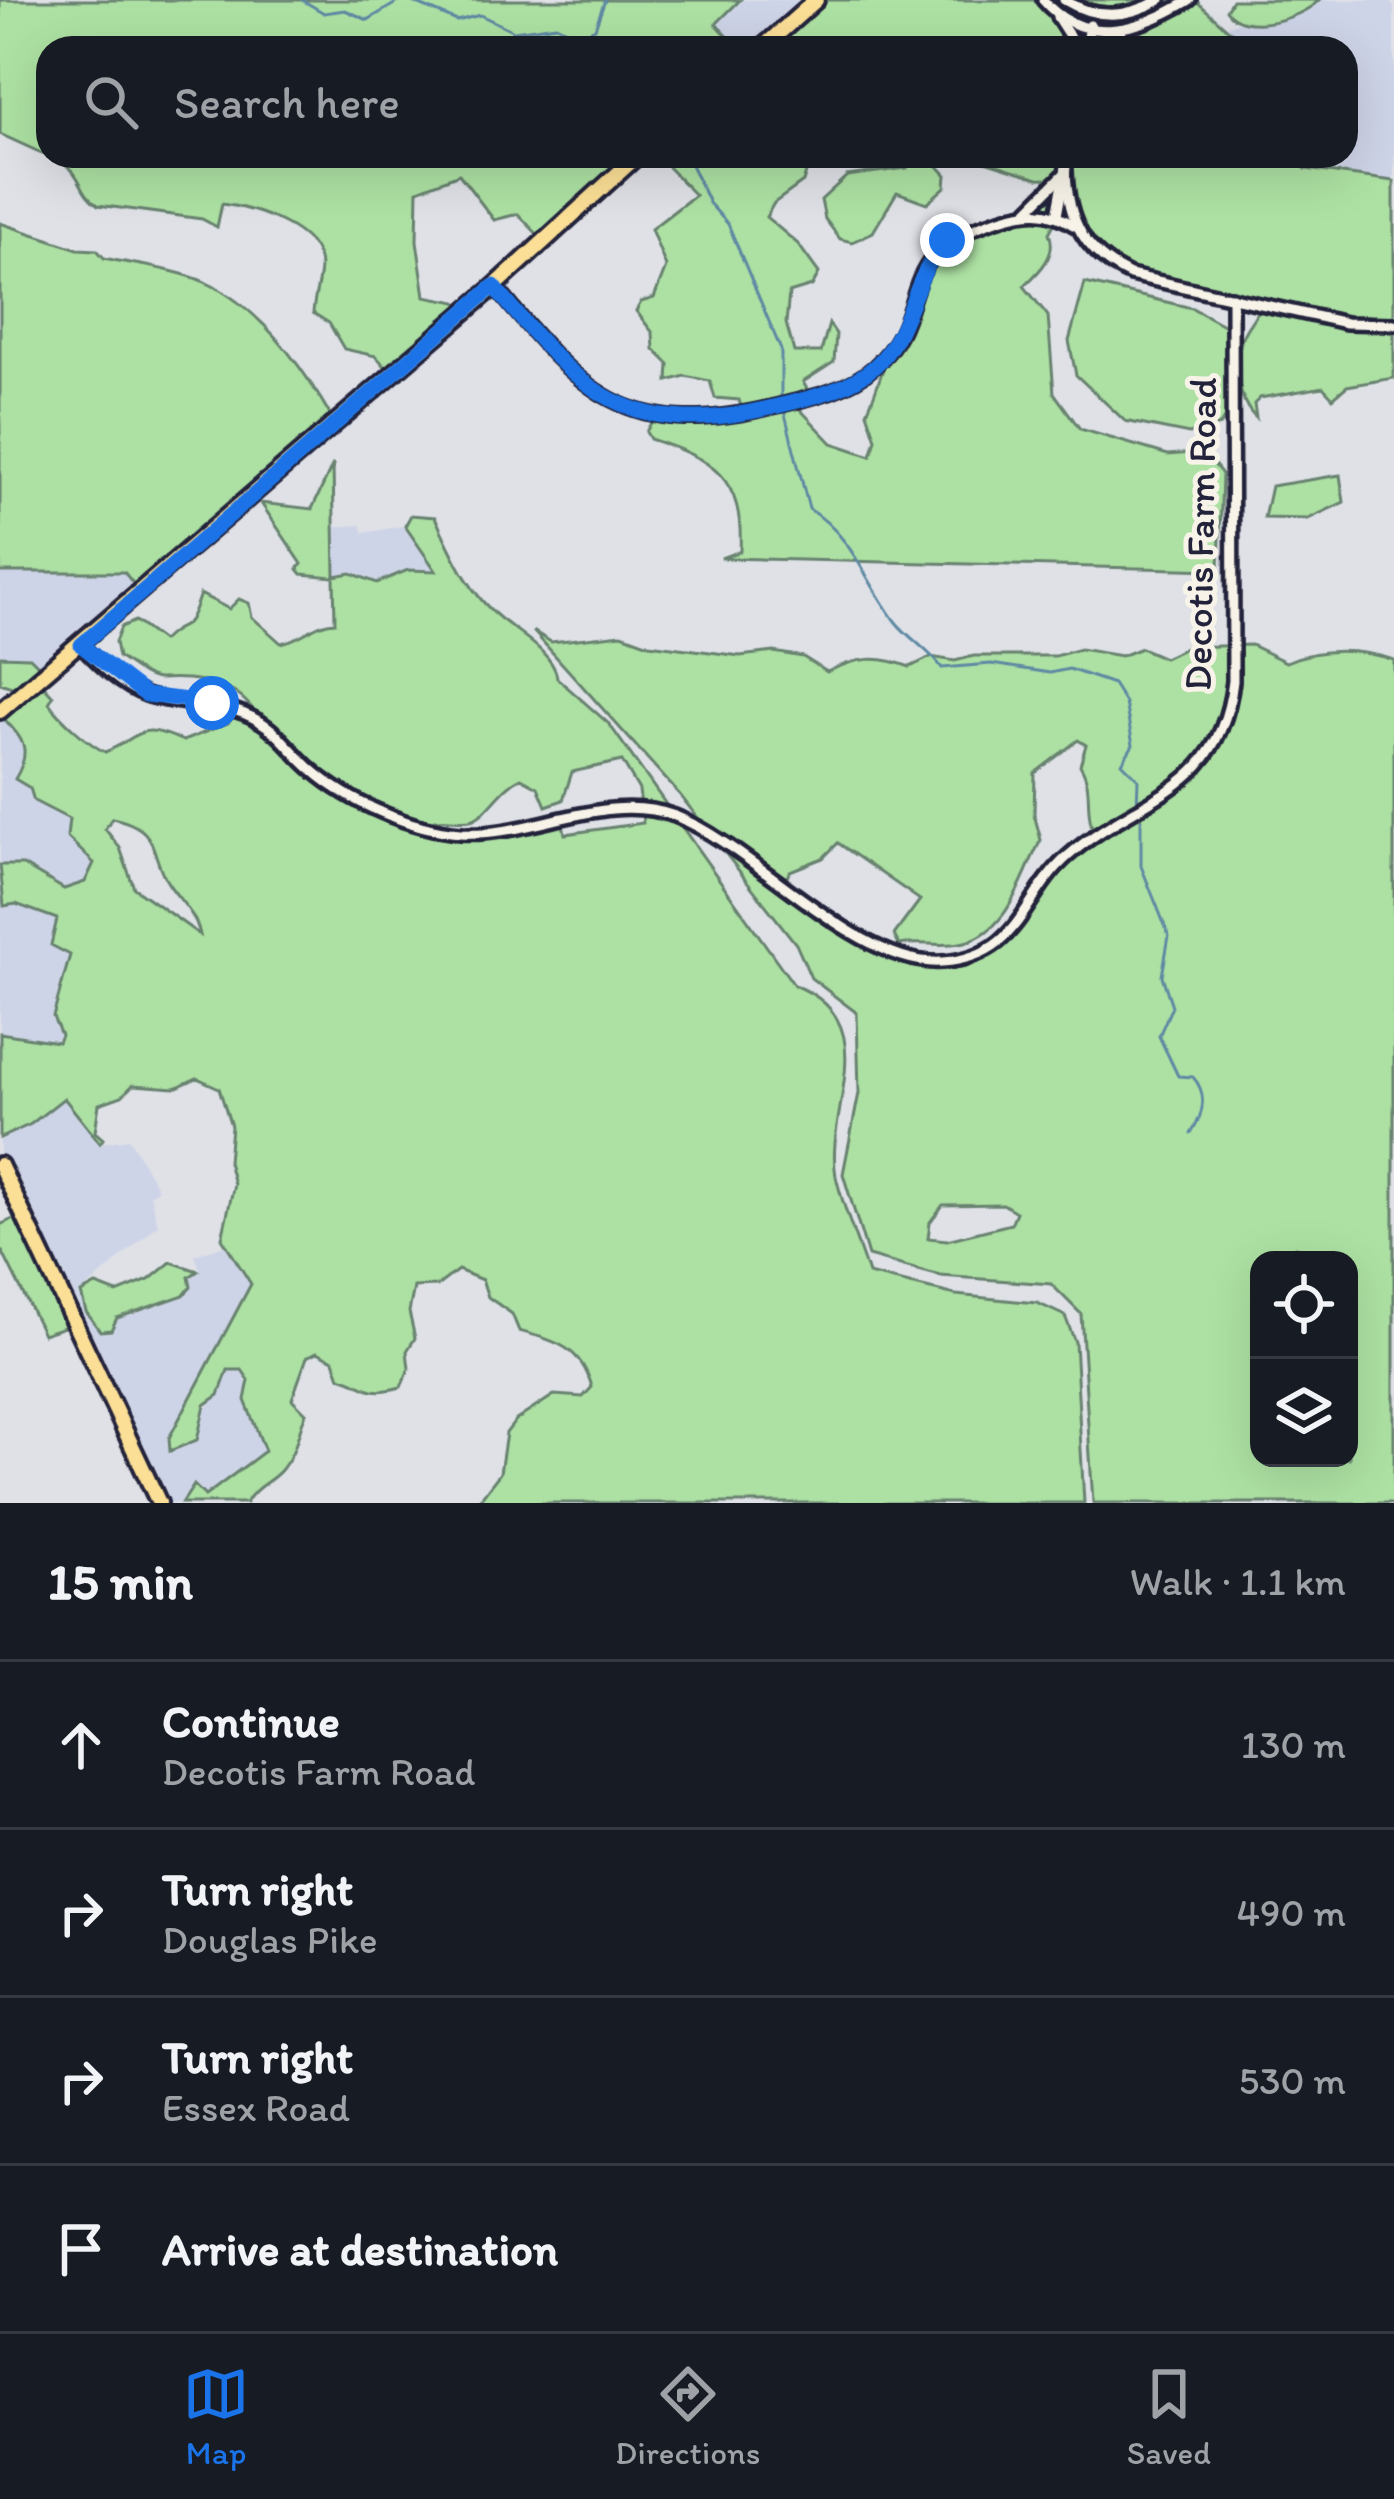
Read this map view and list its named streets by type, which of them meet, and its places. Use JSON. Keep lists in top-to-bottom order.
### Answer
{
  "streets": {
    "street": ["Decotis Farm Road"]
  },
  "page": {
    "search": "Search here",
    "heading": ["15 min", "Walk · 1.1 km"],
    "list": [
      ["Continue", "Decotis Farm Road", "130 m"],
      ["Turn right", "Douglas Pike", "490 m"],
      ["Turn right", "Essex Road", "530 m"],
      "Arrive at destination"
    ],
    "nav": ["Map", "Directions", "Saved"]
  }
}
